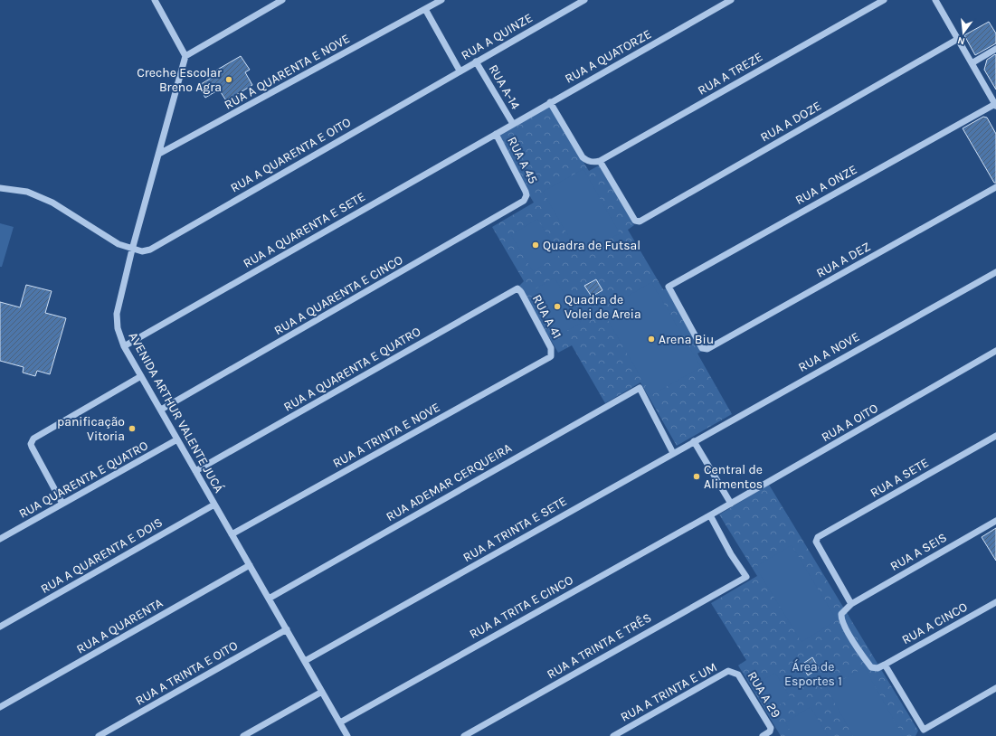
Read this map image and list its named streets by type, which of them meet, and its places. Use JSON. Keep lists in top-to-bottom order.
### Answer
{
  "streets": {
    "street": [
      "RUA A QUINZE",
      "RUA A QUATORZE",
      "RUA A QUARENTA E NOVE",
      "RUA A TREZE",
      "RUA A-14",
      "RUA A DOZE",
      "RUA A QUARENTA E OITO",
      "RUA A 45",
      "RUA A ONZE",
      "RUA A QUARENTA E SETE",
      "RUA A DEZ",
      "RUA A QUARENTA E CINCO",
      "RUA A 41",
      "RUA A NOVE",
      "RUA A QUARENTA E QUATRO",
      "AVENIDA ARTHUR VALENTE JUCÁ",
      "RUA A OITO",
      "RUA A TRINTA E NOVE",
      "RUA A SETE",
      "RUA QUARENTA E QUATRO",
      "RUA ADEMAR CERQUEIRA",
      "RUA A TRINTA E SETE",
      "RUA A SEIS",
      "RUA A QUARENTA E DOIS",
      "RUA A TRITA E CINCO",
      "RUA A CINCO",
      "RUA A QUARENTA",
      "RUA A TRINTA E TRÊS",
      "RUA A TRINTA E OITO",
      "RUA A TRINTA E UM",
      "RUA A 29"
    ]
  },
  "crossings": [
    ["RUA A QUINZE", "RUA A-14"],
    ["RUA A QUINZE", "RUA A QUARENTA E OITO"],
    ["RUA A QUATORZE", "RUA A TREZE"],
    ["RUA A QUATORZE", "RUA A-14"],
    ["RUA A QUATORZE", "RUA A 45"],
    ["RUA A QUATORZE", "RUA A QUARENTA E SETE"],
    ["RUA A QUARENTA E NOVE", "AVENIDA ARTHUR VALENTE JUCÁ"],
    ["RUA A TREZE", "RUA A DOZE"],
    ["RUA A QUARENTA E OITO", "AVENIDA ARTHUR VALENTE JUCÁ"],
    ["RUA A 45", "RUA A QUARENTA E SETE"],
    ["RUA A 45", "RUA A QUARENTA E CINCO"],
    ["RUA A ONZE", "RUA A DEZ"],
    ["RUA A QUARENTA E SETE", "AVENIDA ARTHUR VALENTE JUCÁ"],
    ["RUA A QUARENTA E CINCO", "AVENIDA ARTHUR VALENTE JUCÁ"],
    ["RUA A 41", "RUA A QUARENTA E QUATRO"],
    ["RUA A 41", "RUA A TRINTA E NOVE"],
    ["RUA A NOVE", "RUA ADEMAR CERQUEIRA"],
    ["RUA A NOVE", "RUA A TRINTA E SETE"],
    ["RUA A QUARENTA E QUATRO", "AVENIDA ARTHUR VALENTE JUCÁ"],
    ["AVENIDA ARTHUR VALENTE JUCÁ", "RUA A TRINTA E NOVE"],
    ["AVENIDA ARTHUR VALENTE JUCÁ", "RUA QUARENTA E QUATRO"],
    ["AVENIDA ARTHUR VALENTE JUCÁ", "RUA ADEMAR CERQUEIRA"],
    ["AVENIDA ARTHUR VALENTE JUCÁ", "RUA A TRINTA E SETE"],
    ["AVENIDA ARTHUR VALENTE JUCÁ", "RUA A QUARENTA E DOIS"],
    ["AVENIDA ARTHUR VALENTE JUCÁ", "RUA A TRITA E CINCO"],
    ["AVENIDA ARTHUR VALENTE JUCÁ", "RUA A QUARENTA"],
    ["AVENIDA ARTHUR VALENTE JUCÁ", "RUA A TRINTA E OITO"],
    ["RUA A OITO", "RUA A TRITA E CINCO"],
    ["RUA A OITO", "RUA A TRINTA E TRÊS"],
    ["RUA A SETE", "RUA A SEIS"],
    ["RUA ADEMAR CERQUEIRA", "RUA A TRINTA E SETE"],
    ["RUA A TRITA E CINCO", "RUA A TRINTA E TRÊS"],
    ["RUA A TRINTA E UM", "RUA A 29"]
  ],
  "parks": ["Área de Esportes 1"],
  "places": [
    "Creche Escolar Breno Agra",
    "Quadra de Futsal",
    "Quadra de Volei de Areia",
    "Arena Biu",
    "panificação Vitoria",
    "Central de Alimentos"
  ],
  "north": "bottom"
}
